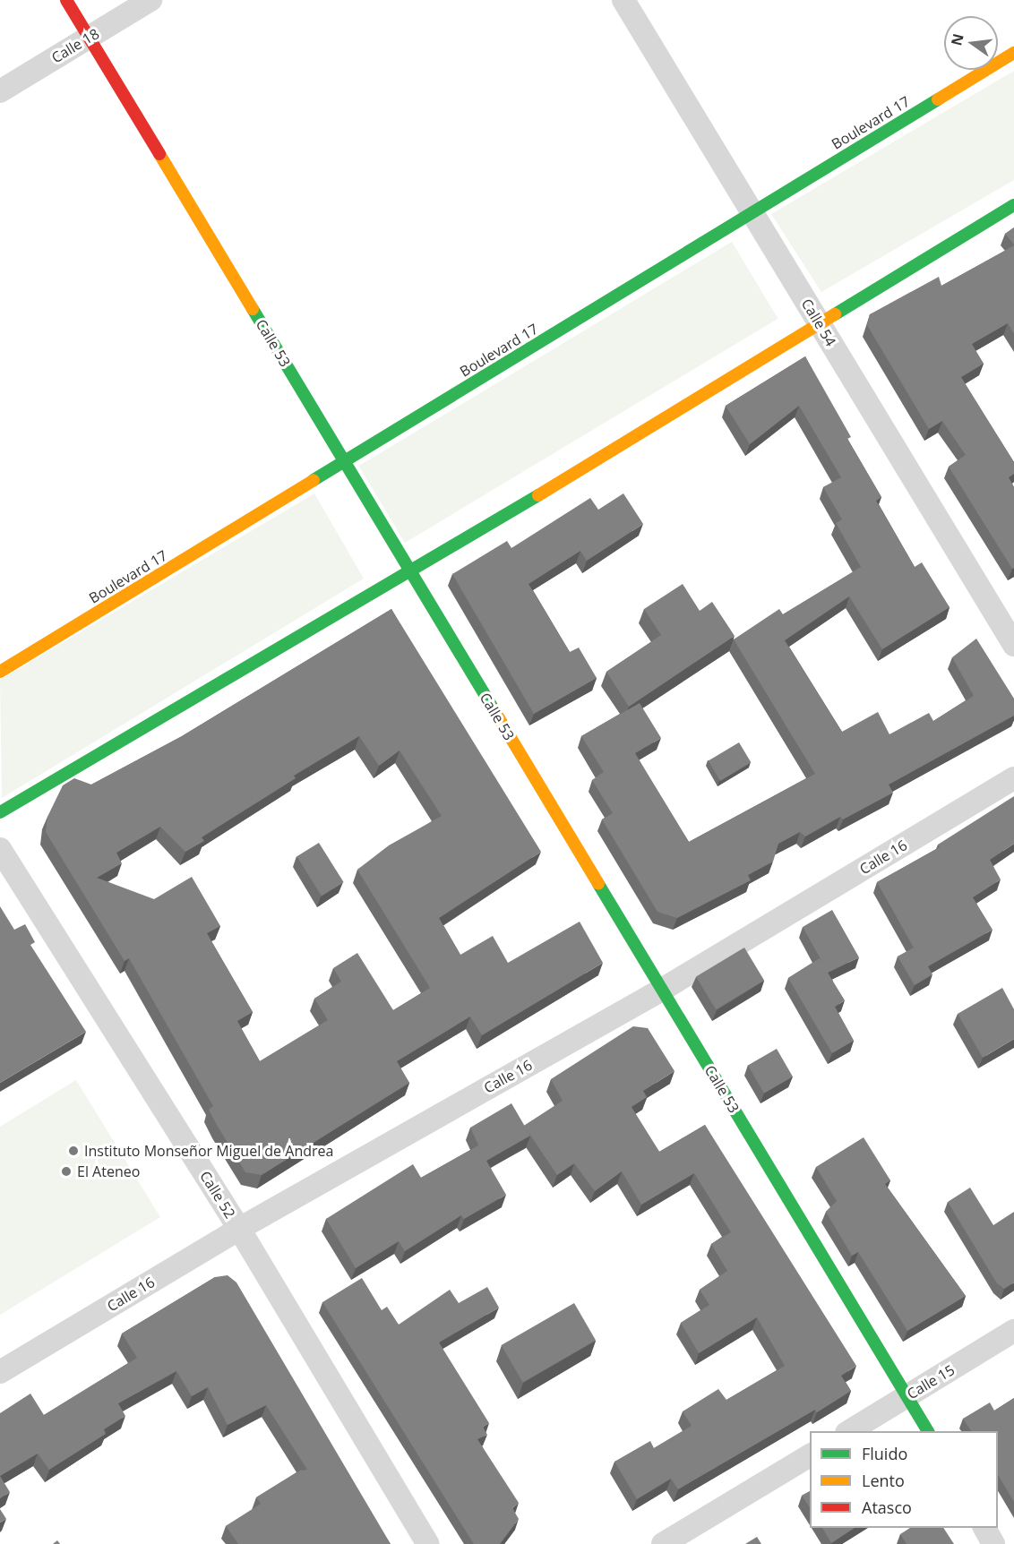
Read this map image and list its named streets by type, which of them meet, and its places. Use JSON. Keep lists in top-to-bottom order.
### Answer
{
  "streets": {
    "main road": ["Boulevard 17", "Calle 53"],
    "street": [
      "Calle 18",
      "Calle 54",
      "Calle 16",
      "Calle 52",
      "Calle 15"
    ]
  },
  "crossings": [
    ["Calle 18", "Calle 53"],
    ["Boulevard 17", "Calle 54"],
    ["Boulevard 17", "Calle 53"],
    ["Calle 53", "Calle 16"],
    ["Calle 53", "Calle 15"],
    ["Calle 16", "Calle 52"]
  ],
  "places": ["Instituto Monseñor Miguel de Andrea", "El Ateneo"],
  "legend": ["Fluido", "Lento", "Atasco"],
  "north": "left"
}
